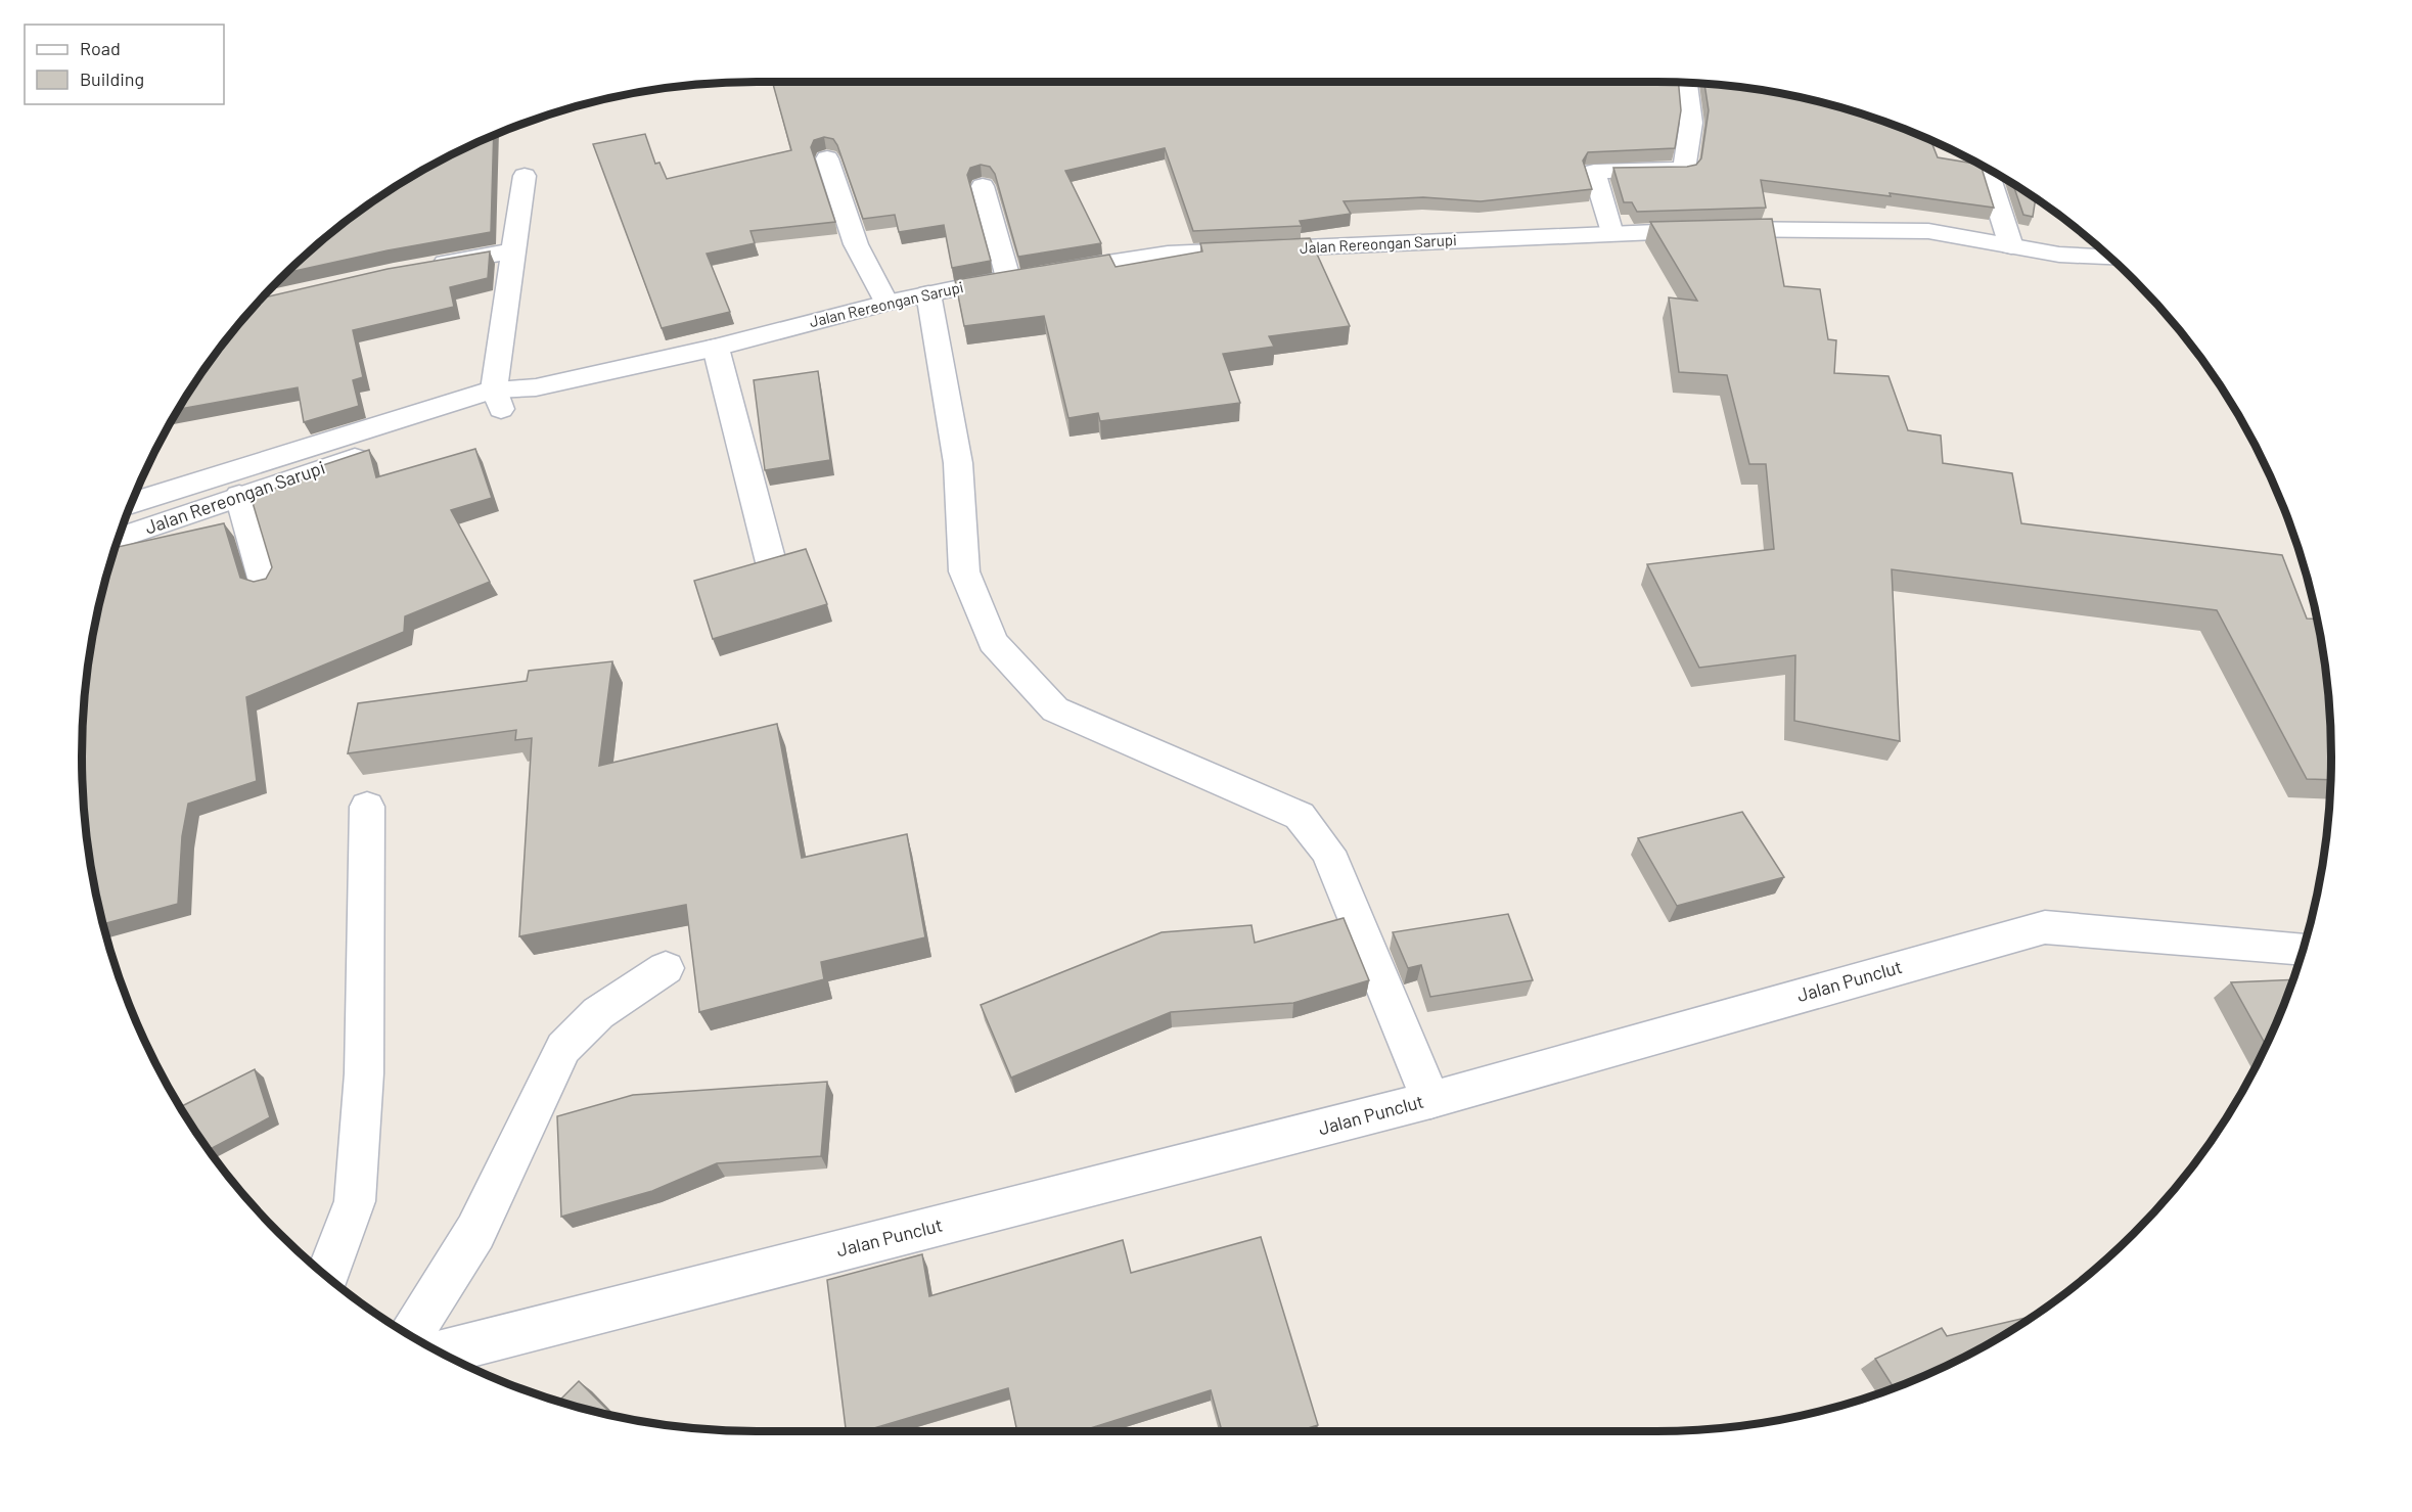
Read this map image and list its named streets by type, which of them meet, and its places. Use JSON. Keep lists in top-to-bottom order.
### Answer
{
  "streets": {
    "street": ["Jalan Rereongan Sarupi", "Jalan Punclut"]
  },
  "legend": ["Road", "Building"]
}
